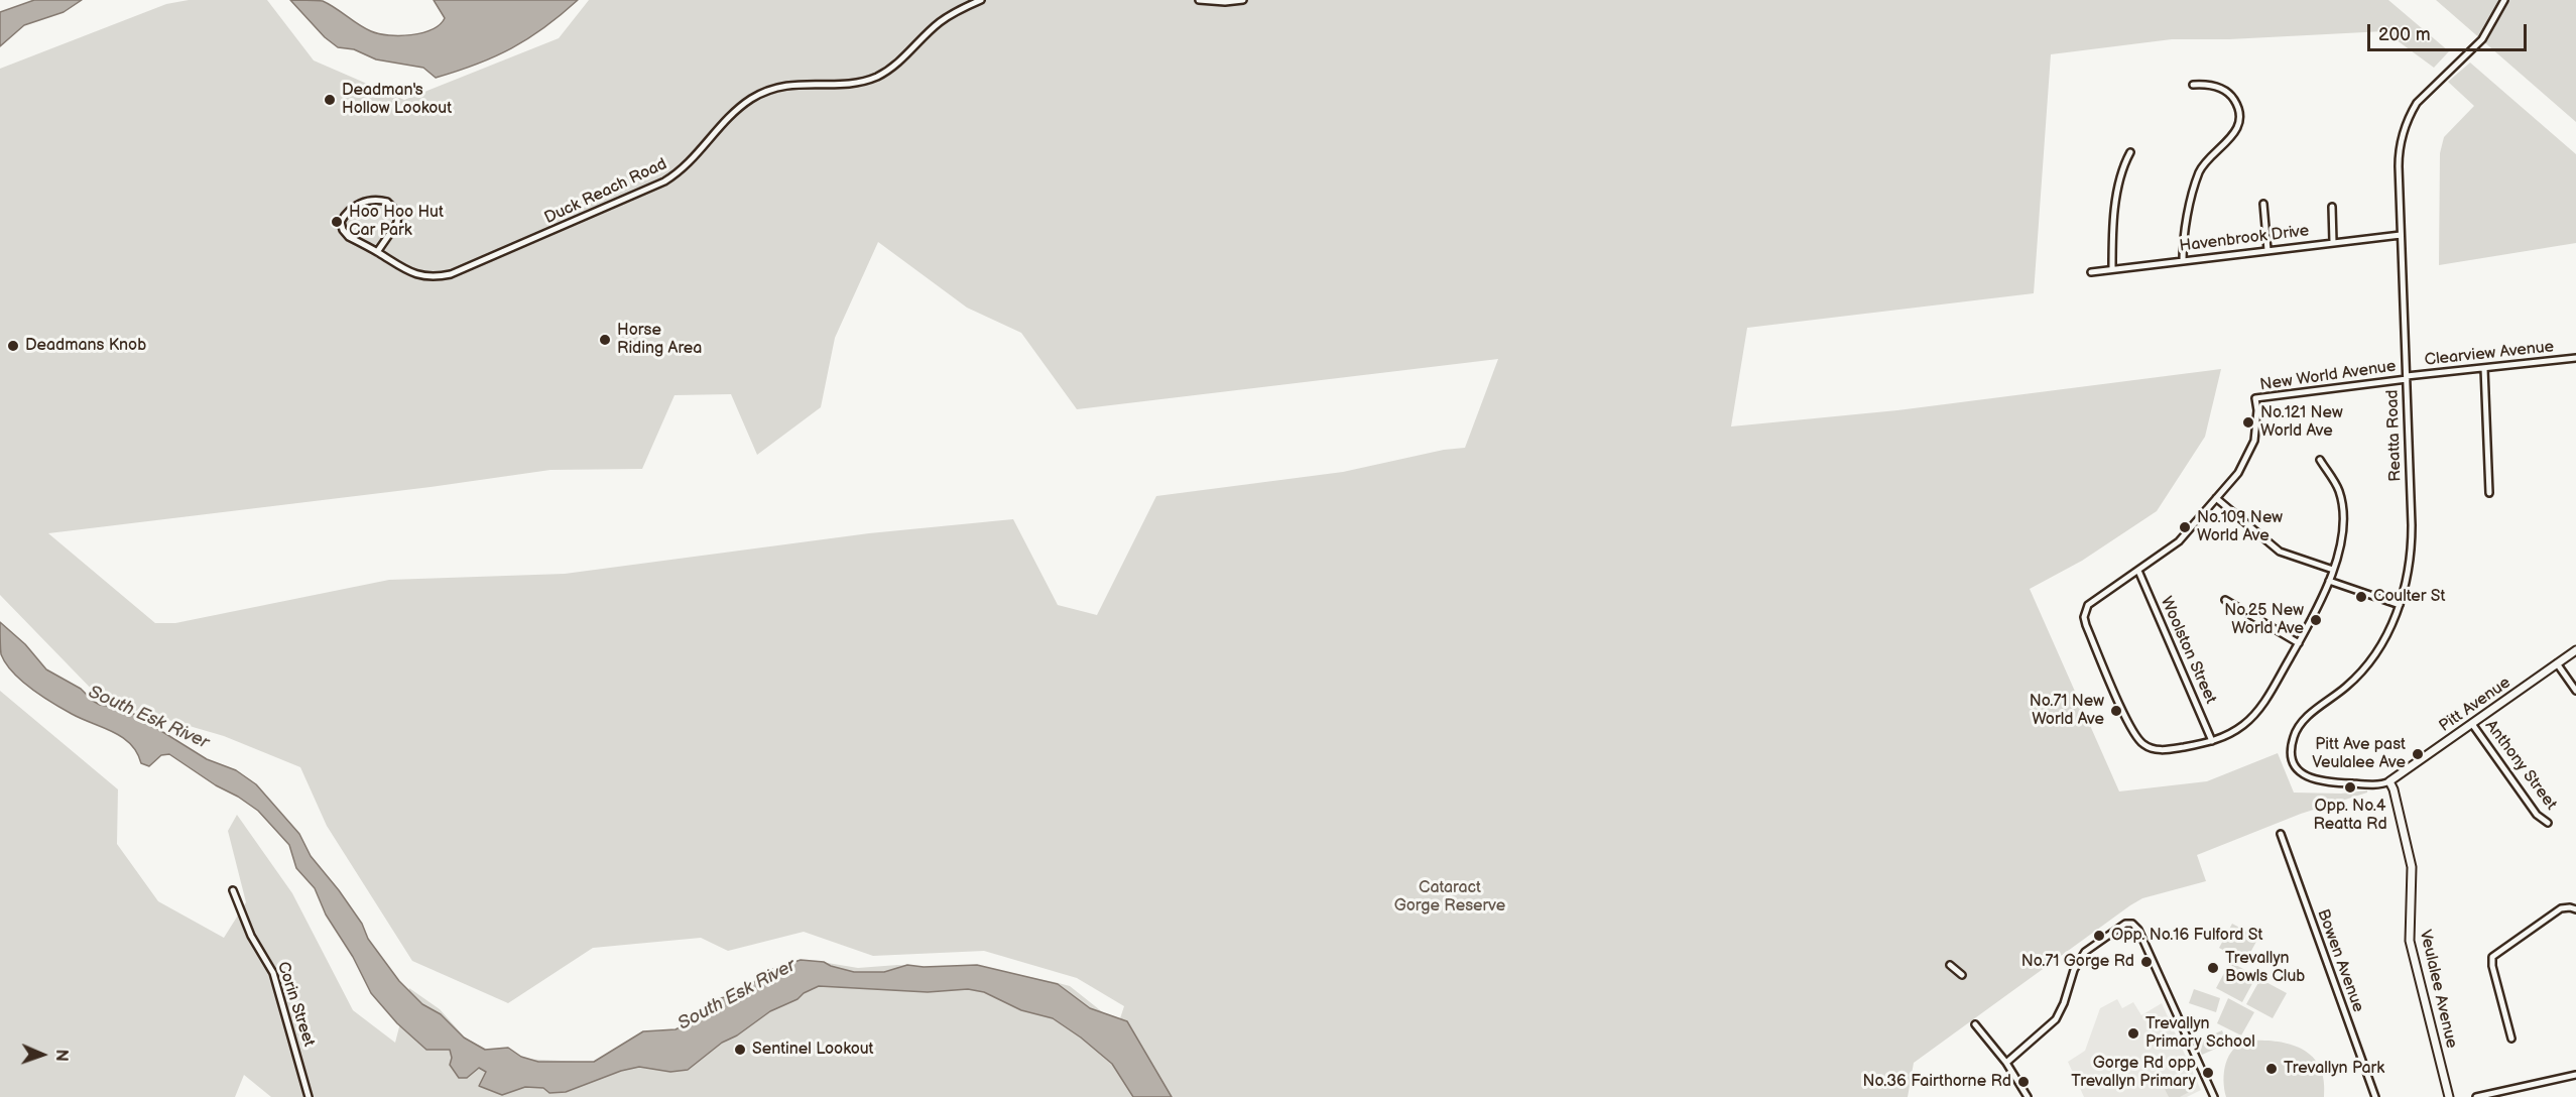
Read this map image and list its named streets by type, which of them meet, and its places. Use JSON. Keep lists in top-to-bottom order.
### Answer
{
  "streets": {
    "street": [
      "Duck Reach Road",
      "Havenbrook Drive",
      "Clearview Avenue",
      "New World Avenue",
      "Reatta Road",
      "Woolston Street",
      "Pitt Avenue",
      "Anthony Street",
      "Bowen Avenue",
      "Veulalee Avenue",
      "Corin Street"
    ]
  },
  "crossings": [
    ["Havenbrook Drive", "Reatta Road"],
    ["Clearview Avenue", "New World Avenue"],
    ["Clearview Avenue", "Reatta Road"],
    ["New World Avenue", "Reatta Road"],
    ["New World Avenue", "Woolston Street"],
    ["Reatta Road", "Pitt Avenue"],
    ["Reatta Road", "Veulalee Avenue"],
    ["Pitt Avenue", "Anthony Street"],
    ["Pitt Avenue", "Veulalee Avenue"]
  ],
  "water": ["South Esk River"],
  "parks": ["Cataract Gorge Reserve"],
  "places": [
    "Deadman's Hollow Lookout",
    "Hoo Hoo Hut Car Park",
    "Horse Riding Area",
    "Deadmans Knob",
    "No.121 New World Ave",
    "No.109 New World Ave",
    "Coulter St",
    "No.25 New World Ave",
    "No.71 New World Ave",
    "Pitt Ave past Veulalee Ave",
    "Opp. No.4 Reatta Rd",
    "Opp. No.16 Fulford St",
    "No.71 Gorge Rd",
    "Trevallyn Bowls Club",
    "Trevallyn Primary School",
    "Sentinel Lookout",
    "Trevallyn Park",
    "Gorge Rd opp Trevallyn Primary",
    "No.36 Fairthorne Rd"
  ],
  "scale_bar": "200 m",
  "north": "right"
}
